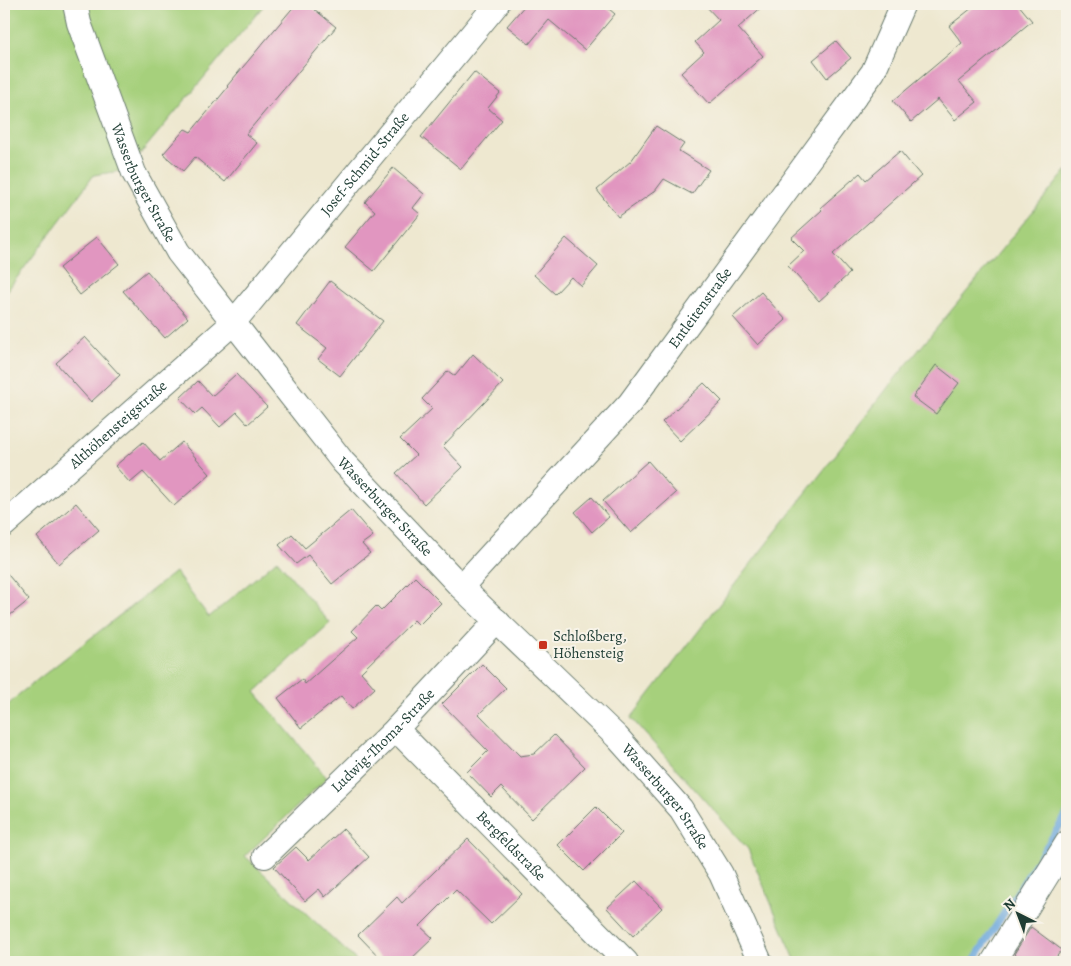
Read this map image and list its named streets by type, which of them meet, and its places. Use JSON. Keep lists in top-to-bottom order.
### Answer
{
  "streets": {
    "street": [
      "Josef-Schmid-Straße",
      "Wasserburger Straße",
      "Entleitenstraße",
      "Althöhensteigstraße",
      "Ludwig-Thoma-Straße",
      "Bergfeldstraße"
    ]
  },
  "crossings": [
    ["Josef-Schmid-Straße", "Wasserburger Straße"],
    ["Josef-Schmid-Straße", "Althöhensteigstraße"],
    ["Wasserburger Straße", "Entleitenstraße"],
    ["Wasserburger Straße", "Althöhensteigstraße"],
    ["Wasserburger Straße", "Ludwig-Thoma-Straße"],
    ["Ludwig-Thoma-Straße", "Bergfeldstraße"]
  ],
  "places": {
    "transit": ["Schloßberg, Höhensteig"]
  },
  "north": "top left"
}
